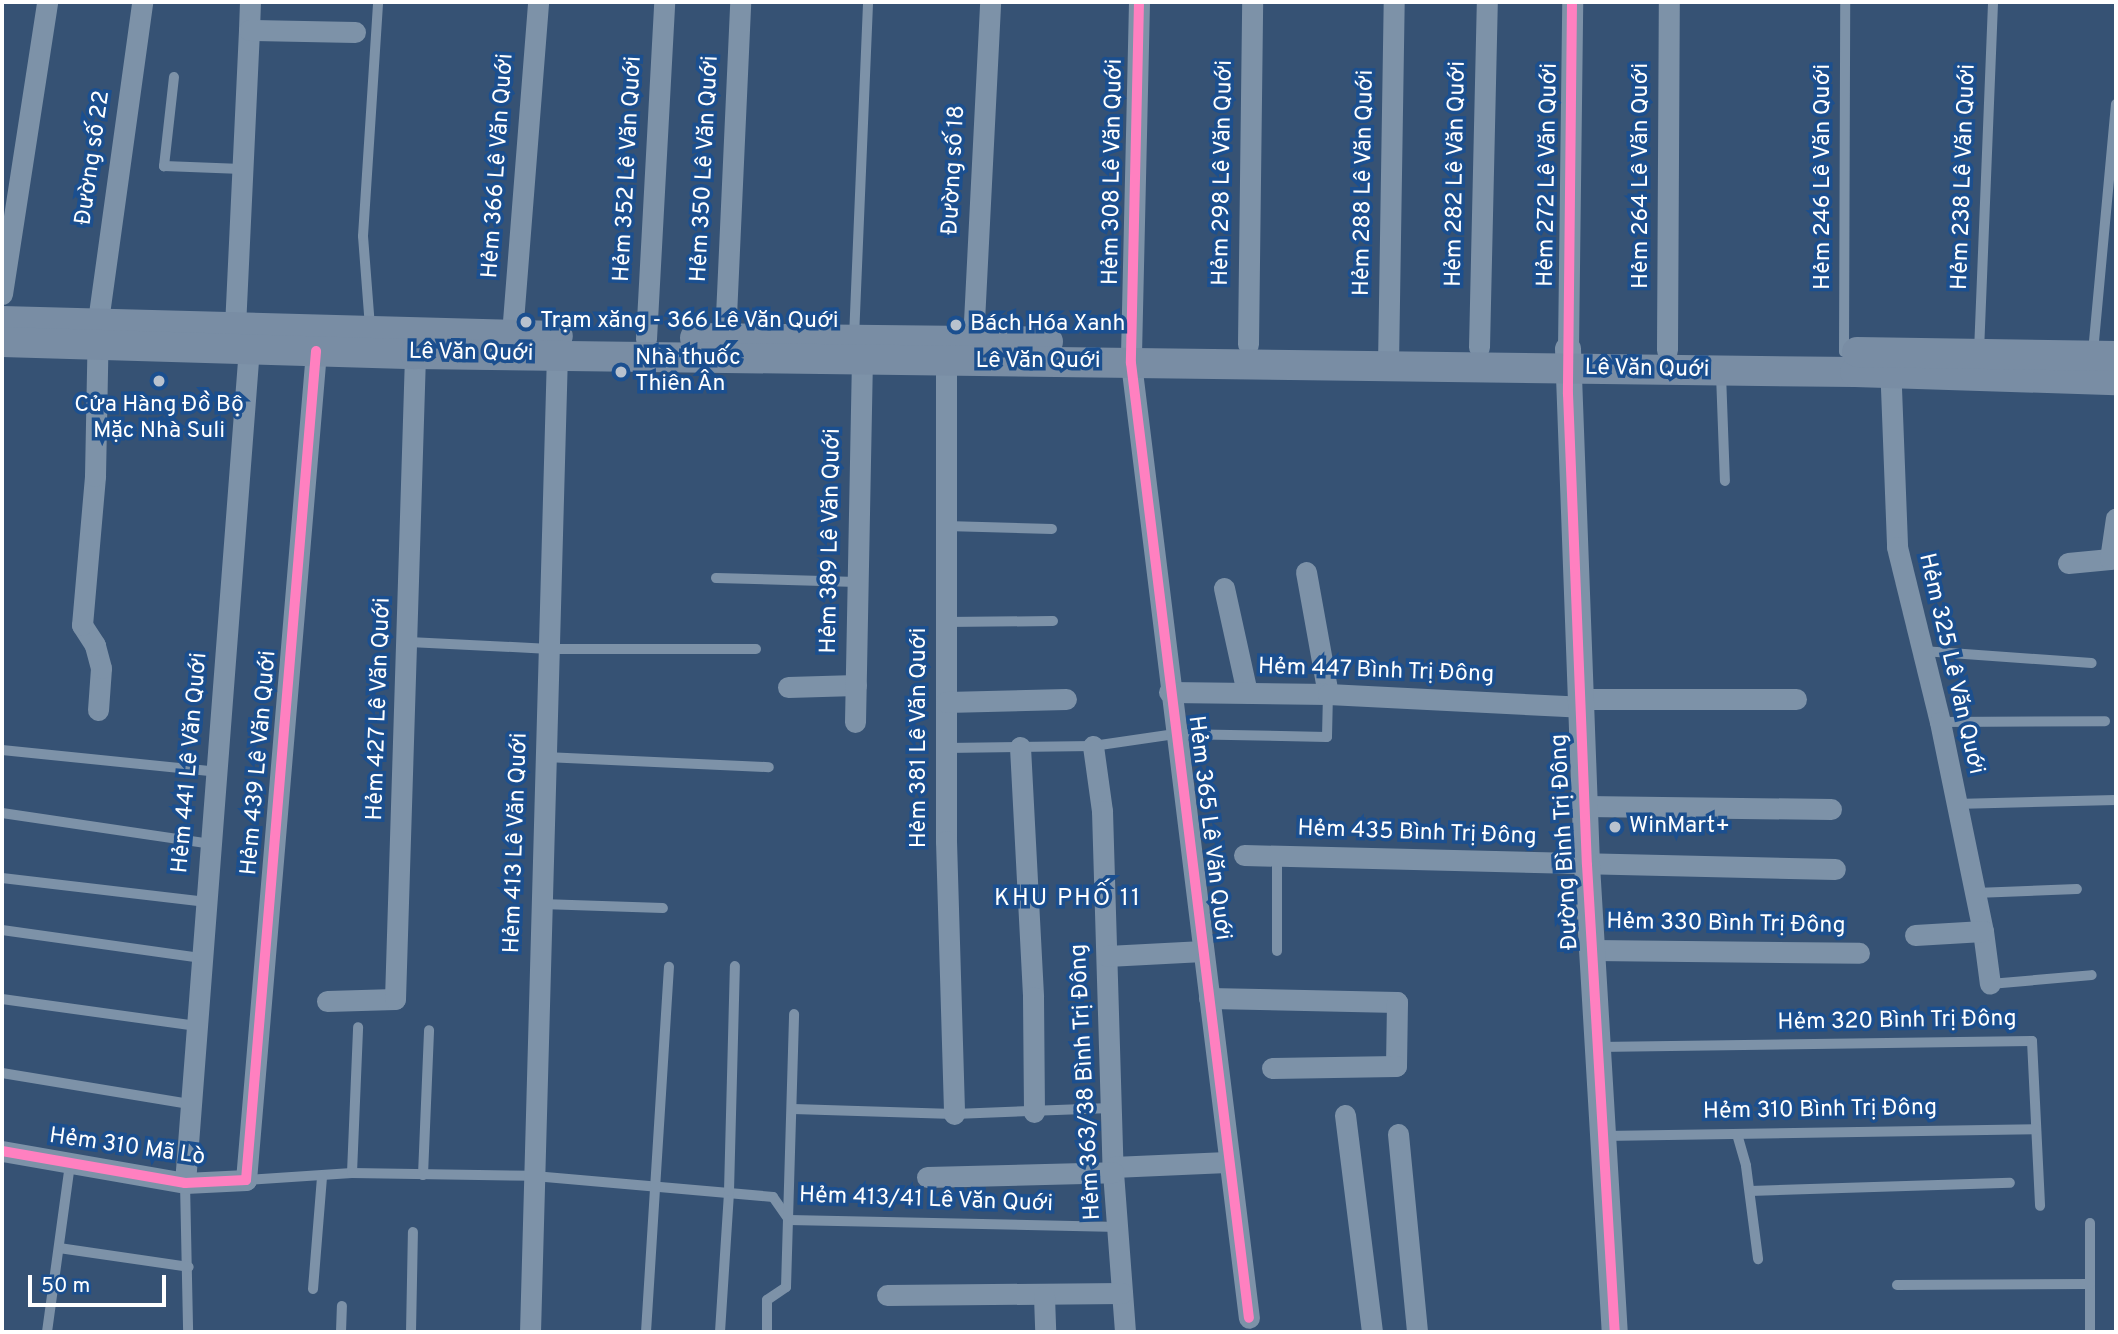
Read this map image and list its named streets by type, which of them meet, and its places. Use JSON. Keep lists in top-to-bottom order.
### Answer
{
  "streets": {
    "main road": ["Lê Văn Quới"],
    "street": [
      "Đường số 22",
      "Hẻm 366 Lê Văn Quới",
      "Hẻm 352 Lê Văn Quới",
      "Hẻm 350 Lê Văn Quới",
      "Đường số 18",
      "Hẻm 308 Lê Văn Quới",
      "Hẻm 298 Lê Văn Quới",
      "Hẻm 282 Lê Văn Quới",
      "Hẻm 272 Lê Văn Quới",
      "Hẻm 264 Lê Văn Quới",
      "Hẻm 288 Lê Văn Quới",
      "Hẻm 389 Lê Văn Quới",
      "Hẻm 325 Lê Văn Quới",
      "Hẻm 447 Bình Trị Đông",
      "Hẻm 427 Lê Văn Quới",
      "Hẻm 381 Lê Văn Quới",
      "Hẻm 441 Lê Văn Quới",
      "Hẻm 439 Lê Văn Quới",
      "Hẻm 365 Lê Văn Quới",
      "Hẻm 435 Bình Trị Đông",
      "Đường Bình Trị Đông",
      "Hẻm 413 Lê Văn Quới",
      "Hẻm 330 Bình Trị Đông",
      "Hẻm 363/38 Bình Trị Đông",
      "Hẻm 310 Mã Lò"
    ],
    "lane": [
      "Hẻm 246 Lê Văn Quới",
      "Hẻm 238 Lê Văn Quới",
      "Hẻm 320 Bình Trị Đông",
      "Hẻm 310 Bình Trị Đông",
      "Hẻm 413/41 Lê Văn Quới"
    ]
  },
  "crossings": [
    ["Đường số 22", "Lê Văn Quới"],
    ["Hẻm 366 Lê Văn Quới", "Lê Văn Quới"],
    ["Hẻm 352 Lê Văn Quới", "Lê Văn Quới"],
    ["Hẻm 350 Lê Văn Quới", "Lê Văn Quới"],
    ["Đường số 18", "Lê Văn Quới"],
    ["Hẻm 308 Lê Văn Quới", "Lê Văn Quới"],
    ["Hẻm 308 Lê Văn Quới", "Hẻm 365 Lê Văn Quới"],
    ["Hẻm 298 Lê Văn Quới", "Lê Văn Quới"],
    ["Hẻm 282 Lê Văn Quới", "Lê Văn Quới"],
    ["Hẻm 272 Lê Văn Quới", "Lê Văn Quới"],
    ["Hẻm 272 Lê Văn Quới", "Đường Bình Trị Đông"],
    ["Hẻm 264 Lê Văn Quới", "Lê Văn Quới"],
    ["Hẻm 246 Lê Văn Quới", "Lê Văn Quới"],
    ["Hẻm 238 Lê Văn Quới", "Lê Văn Quới"],
    ["Hẻm 288 Lê Văn Quới", "Lê Văn Quới"],
    ["Lê Văn Quới", "Hẻm 389 Lê Văn Quới"],
    ["Lê Văn Quới", "Hẻm 325 Lê Văn Quới"],
    ["Lê Văn Quới", "Hẻm 427 Lê Văn Quới"],
    ["Lê Văn Quới", "Hẻm 381 Lê Văn Quới"],
    ["Lê Văn Quới", "Hẻm 441 Lê Văn Quới"],
    ["Lê Văn Quới", "Hẻm 439 Lê Văn Quới"],
    ["Lê Văn Quới", "Hẻm 365 Lê Văn Quới"],
    ["Lê Văn Quới", "Đường Bình Trị Đông"],
    ["Lê Văn Quới", "Hẻm 413 Lê Văn Quới"],
    ["Hẻm 447 Bình Trị Đông", "Hẻm 365 Lê Văn Quới"],
    ["Hẻm 447 Bình Trị Đông", "Đường Bình Trị Đông"],
    ["Hẻm 441 Lê Văn Quới", "Hẻm 310 Mã Lò"],
    ["Hẻm 439 Lê Văn Quới", "Hẻm 310 Mã Lò"],
    ["Hẻm 439 Lê Văn Quới", "Hẻm 413/41 Lê Văn Quới"],
    ["Hẻm 435 Bình Trị Đông", "Đường Bình Trị Đông"],
    ["Đường Bình Trị Đông", "Hẻm 330 Bình Trị Đông"],
    ["Đường Bình Trị Đông", "Hẻm 320 Bình Trị Đông"],
    ["Đường Bình Trị Đông", "Hẻm 310 Bình Trị Đông"],
    ["Hẻm 413 Lê Văn Quới", "Hẻm 413/41 Lê Văn Quới"],
    ["Hẻm 320 Bình Trị Đông", "Hẻm 310 Bình Trị Đông"],
    ["Hẻm 363/38 Bình Trị Đông", "Hẻm 413/41 Lê Văn Quới"],
    ["Hẻm 310 Mã Lò", "Hẻm 413/41 Lê Văn Quới"]
  ],
  "districts": ["KHU PHỐ 11"],
  "places": [
    "Trạm xăng - 366 Lê Văn Quới",
    "Bách Hóa Xanh",
    "Nhà thuốc Thiên Ân",
    "Cửa Hàng Đồ Bộ Mặc Nhà Suli",
    "WinMart+"
  ],
  "scale_bar": "50 m"
}
